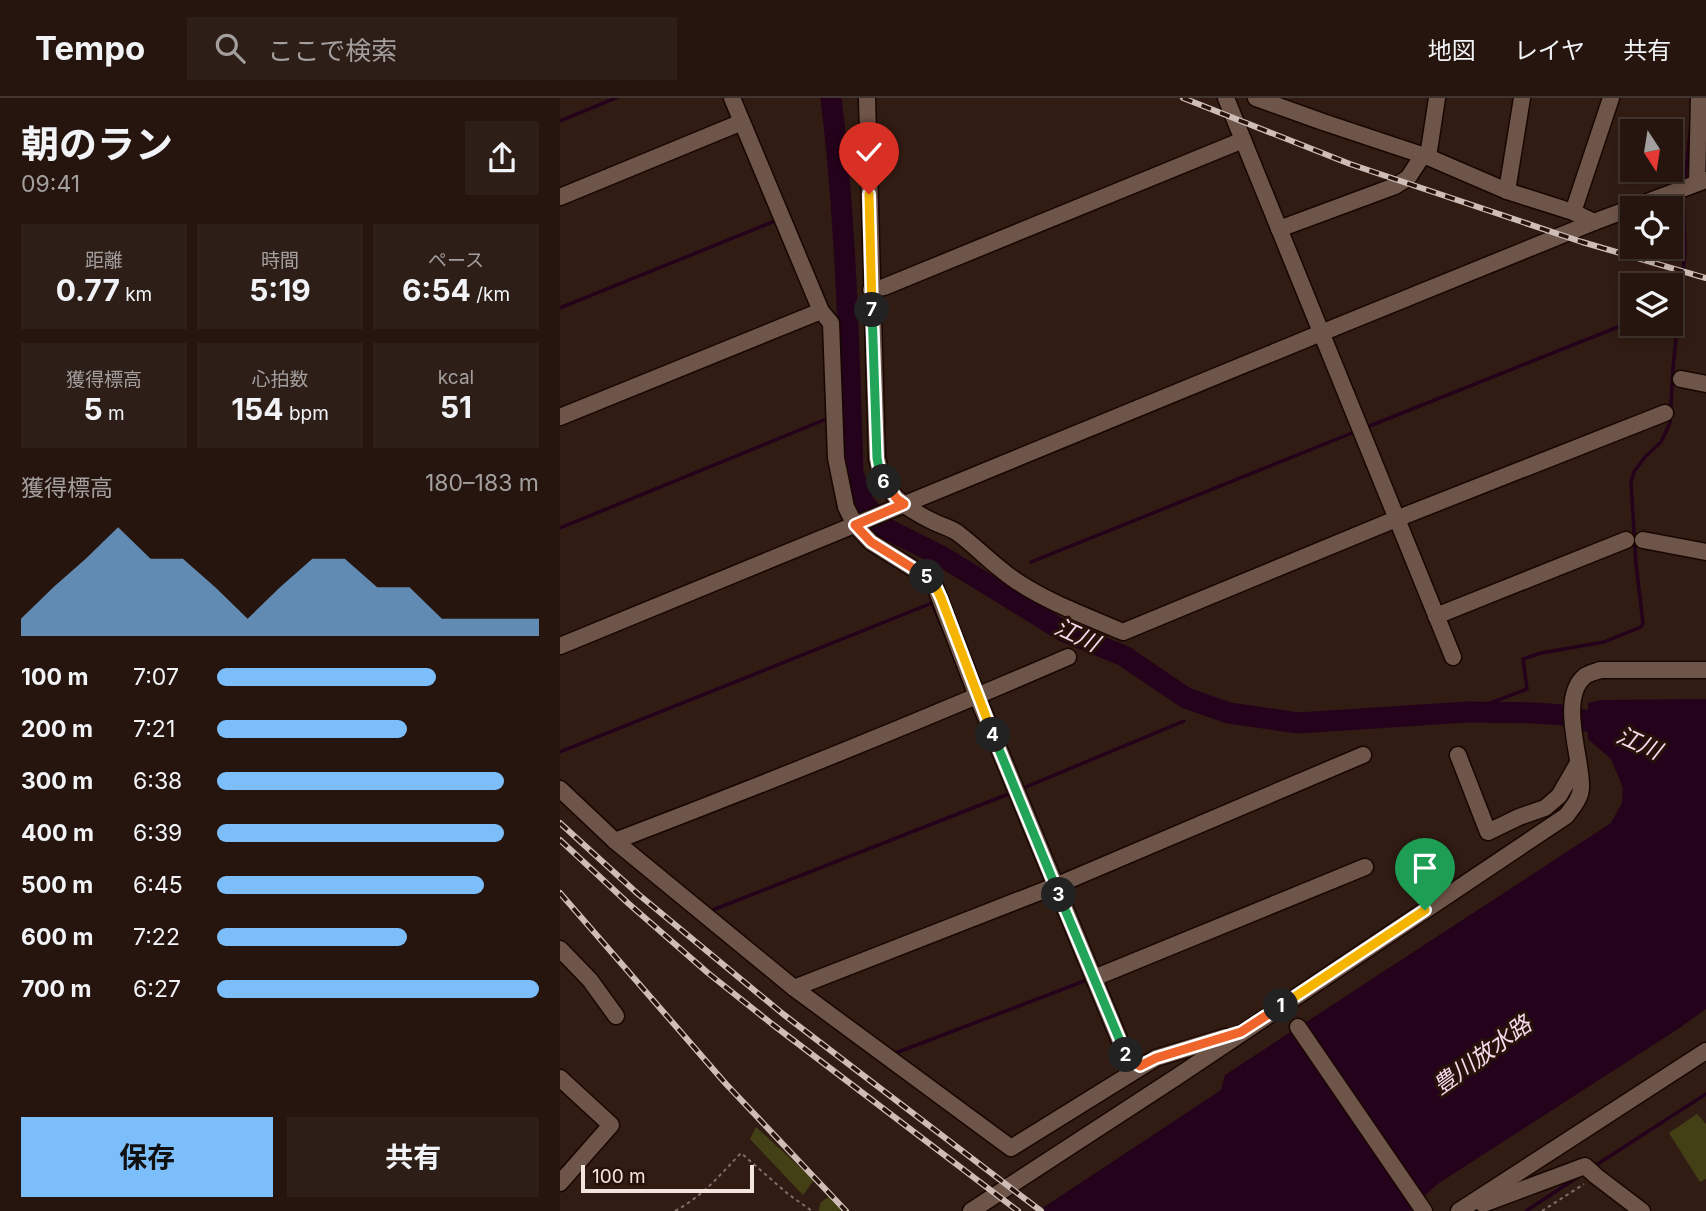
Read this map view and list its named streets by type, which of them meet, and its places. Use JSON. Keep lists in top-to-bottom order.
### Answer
{
  "water": ["江川", "豊川放水路"],
  "scale_bar": "100 m",
  "north": "bottom",
  "page": {
    "header": "Tempo",
    "search": "ここで検索",
    "nav": ["地図", "レイヤ", "共有"],
    "heading": ["朝のラン", "09:41"],
    "stats": [
      ["距離", "0.77 km"],
      ["時間", "5:19"],
      ["ペース", "6:54 /km"],
      ["獲得標高", "5 m"],
      ["心拍数", "154 bpm"],
      ["kcal", "51"]
    ],
    "pins": [
      "7",
      "6",
      "5",
      "4",
      "3",
      "1",
      "2"
    ],
    "chart": ["獲得標高", "180–183 m"],
    "list": [
      {
        "name": "100 m",
        "note": "7:07"
      },
      {
        "name": "200 m",
        "note": "7:21"
      },
      {
        "name": "300 m",
        "note": "6:38"
      },
      {
        "name": "400 m",
        "note": "6:39"
      },
      {
        "name": "500 m",
        "note": "6:45"
      },
      {
        "name": "600 m",
        "note": "7:22"
      },
      {
        "name": "700 m",
        "note": "6:27"
      }
    ],
    "buttons": ["保存", "共有"],
    "scale": "100 m"
  }
}
